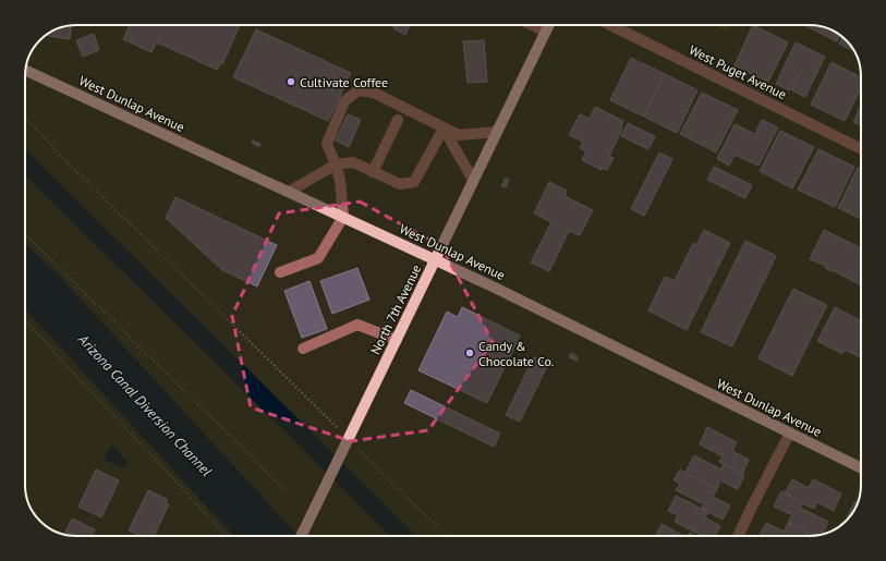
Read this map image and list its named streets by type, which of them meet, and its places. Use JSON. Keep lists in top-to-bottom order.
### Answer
{
  "streets": {
    "main road": ["West Dunlap Avenue", "North 7th Avenue"],
    "street": ["West Puget Avenue"]
  },
  "crossings": [
    ["West Dunlap Avenue", "North 7th Avenue"]
  ],
  "water": ["Arizona Canal Diversion Channel"],
  "places": ["Cultivate Coffee", "Candy & Chocolate Co."]
}
